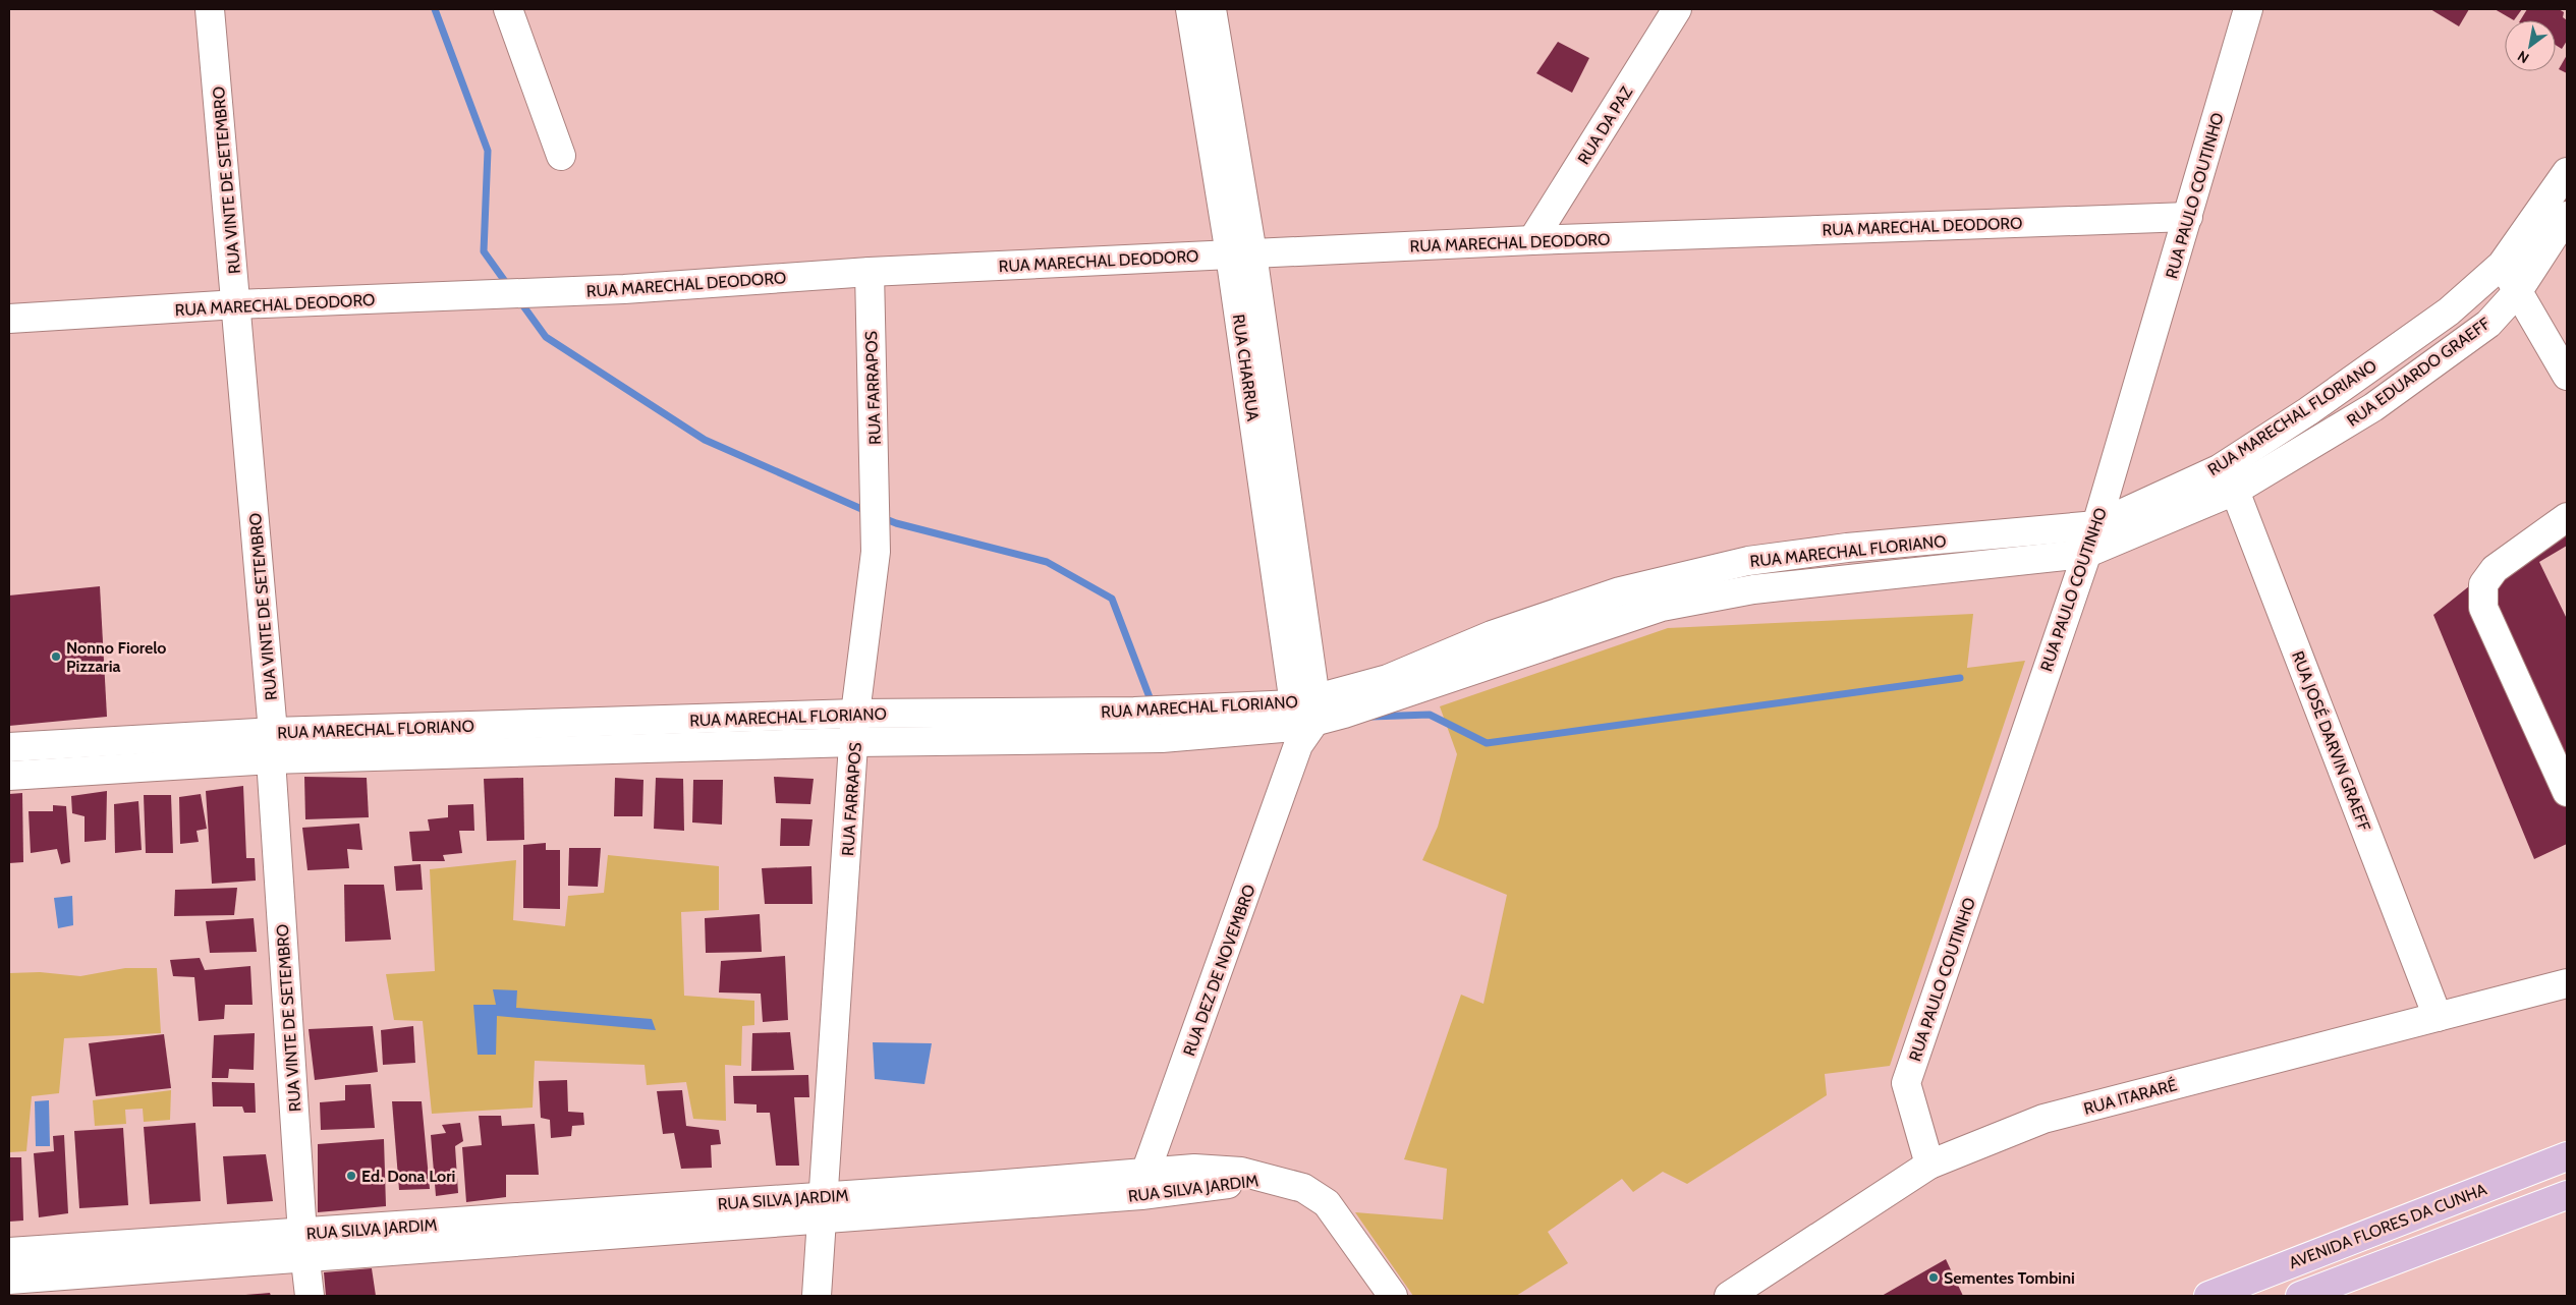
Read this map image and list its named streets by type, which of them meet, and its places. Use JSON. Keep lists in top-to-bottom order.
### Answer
{
  "streets": {
    "main road": ["AVENIDA FLORES DA CUNHA"],
    "street": [
      "RUA DA PAZ",
      "RUA VINTE DE SETEMBRO",
      "RUA PAULO COUTINHO",
      "RUA MARECHAL DEODORO",
      "RUA CHARRUA",
      "RUA EDUARDO GRAEFF",
      "RUA FARRAPOS",
      "RUA MARECHAL FLORIANO",
      "RUA JOSÉ DARVIN GRAEFF",
      "RUA DEZ DE NOVEMBRO",
      "RUA ITARARÉ",
      "RUA SILVA JARDIM"
    ]
  },
  "crossings": [
    ["RUA DA PAZ", "RUA MARECHAL DEODORO"],
    ["RUA VINTE DE SETEMBRO", "RUA MARECHAL DEODORO"],
    ["RUA VINTE DE SETEMBRO", "RUA MARECHAL FLORIANO"],
    ["RUA VINTE DE SETEMBRO", "RUA SILVA JARDIM"],
    ["RUA PAULO COUTINHO", "RUA MARECHAL DEODORO"],
    ["RUA PAULO COUTINHO", "RUA MARECHAL FLORIANO"],
    ["RUA PAULO COUTINHO", "RUA ITARARÉ"],
    ["RUA MARECHAL DEODORO", "RUA CHARRUA"],
    ["RUA MARECHAL DEODORO", "RUA FARRAPOS"],
    ["RUA CHARRUA", "RUA MARECHAL FLORIANO"],
    ["RUA CHARRUA", "RUA DEZ DE NOVEMBRO"],
    ["RUA EDUARDO GRAEFF", "RUA MARECHAL FLORIANO"],
    ["RUA EDUARDO GRAEFF", "RUA JOSÉ DARVIN GRAEFF"],
    ["RUA FARRAPOS", "RUA MARECHAL FLORIANO"],
    ["RUA FARRAPOS", "RUA SILVA JARDIM"],
    ["RUA MARECHAL FLORIANO", "RUA JOSÉ DARVIN GRAEFF"],
    ["RUA MARECHAL FLORIANO", "RUA DEZ DE NOVEMBRO"],
    ["RUA JOSÉ DARVIN GRAEFF", "RUA ITARARÉ"],
    ["RUA DEZ DE NOVEMBRO", "RUA SILVA JARDIM"]
  ],
  "places": ["Nonno Fiorelo Pizzaria", "Ed. Dona Lori", "Sementes Tombini"],
  "north": "bottom left"
}
